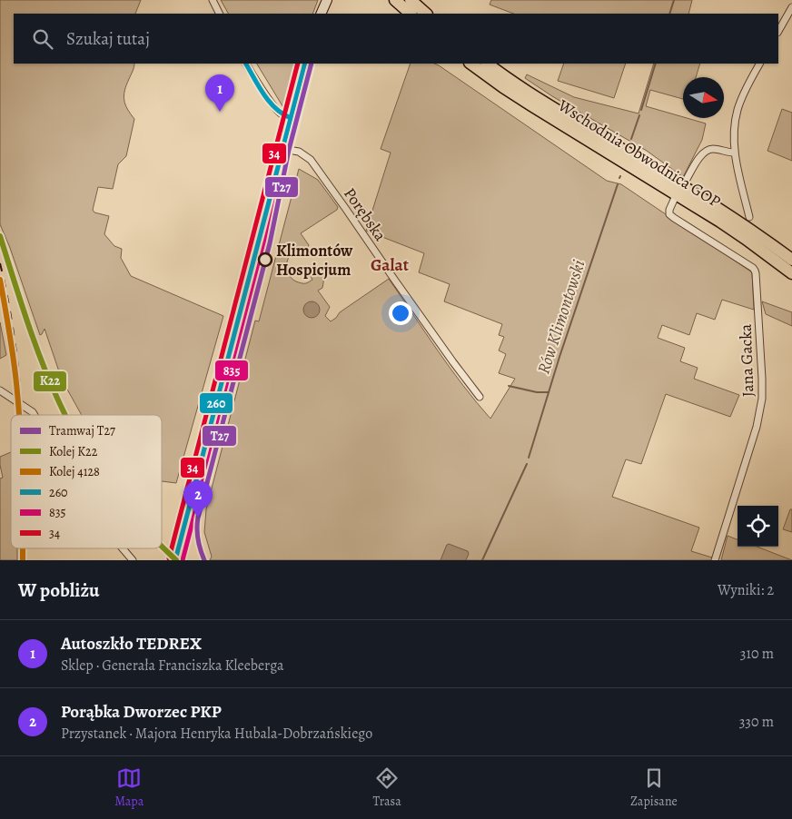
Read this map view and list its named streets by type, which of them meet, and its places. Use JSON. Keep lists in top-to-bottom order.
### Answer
{
  "streets": {
    "highway": ["Wschodnia Obwodnica GOP"],
    "street": ["Porębska", "Jana Gacka"]
  },
  "districts": ["Galat"],
  "water": ["Rów Klimontowski"],
  "places": ["Klimontów Hospicjum"],
  "lines": [
    "tram line T27",
    "transit line 260",
    "transit line 34",
    "transit line 835",
    "rail line K22",
    "rail line 4128"
  ],
  "legend": [
    "Tramwaj T27",
    "Kolej K22",
    "Kolej 4128",
    "260",
    "835",
    "34"
  ],
  "north": "right",
  "page": {
    "search": "Szukaj tutaj",
    "pins": ["1", "2"],
    "heading": ["W pobliżu", "Wyniki: 2"],
    "list": [
      {
        "mark": "1",
        "name": "Autoszkło TEDREX",
        "note": "Sklep · Generała Franciszka Kleeberga",
        "value": "310 m"
      },
      {
        "mark": "2",
        "name": "Porąbka Dworzec PKP",
        "note": "Przystanek · Majora Henryka Hubala-Dobrzańskiego",
        "value": "330 m"
      }
    ],
    "nav": ["Mapa", "Trasa", "Zapisane"]
  }
}
